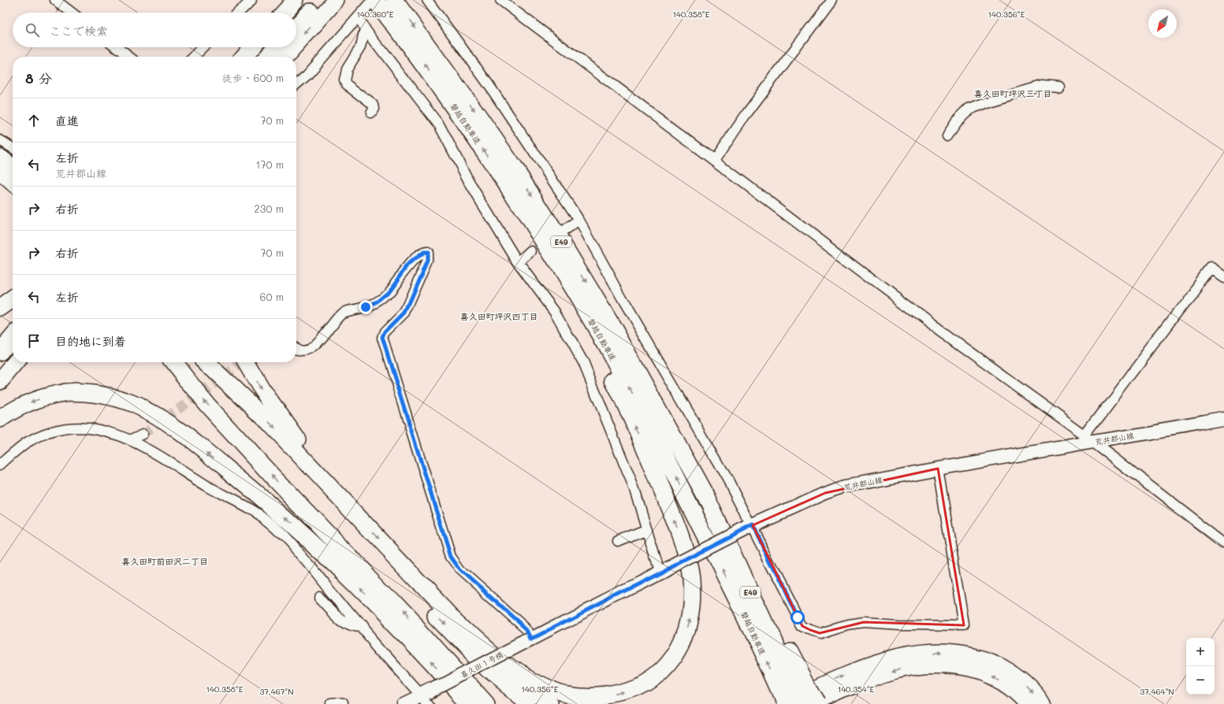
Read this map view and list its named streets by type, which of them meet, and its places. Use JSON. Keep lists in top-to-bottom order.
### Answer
{
  "streets": {
    "highway": ["磐越自動車道", "E49"],
    "main road": ["荒井郡山線", "喜久田１号橋"]
  },
  "crossings": [
    ["荒井郡山線", "喜久田１号橋"]
  ],
  "districts": ["喜久田町坪沢三丁目", "喜久田町坪沢四丁目", "喜久田町前田沢二丁目"],
  "north": "bottom left",
  "page": {
    "search": "ここで検索",
    "heading": ["8 分", "徒歩 · 600 m"],
    "list": [
      ["直進", "70 m"],
      ["左折", "荒井郡山線", "170 m"],
      ["右折", "230 m"],
      ["右折", "70 m"],
      ["左折", "60 m"],
      "目的地に到着"
    ],
    "map_buttons": ["+", "−"]
  },
  "coordinates": [
    "140.360°E",
    "140.358°E",
    "140.356°E",
    "140.354°E",
    "37.467°N",
    "37.464°N"
  ]
}
